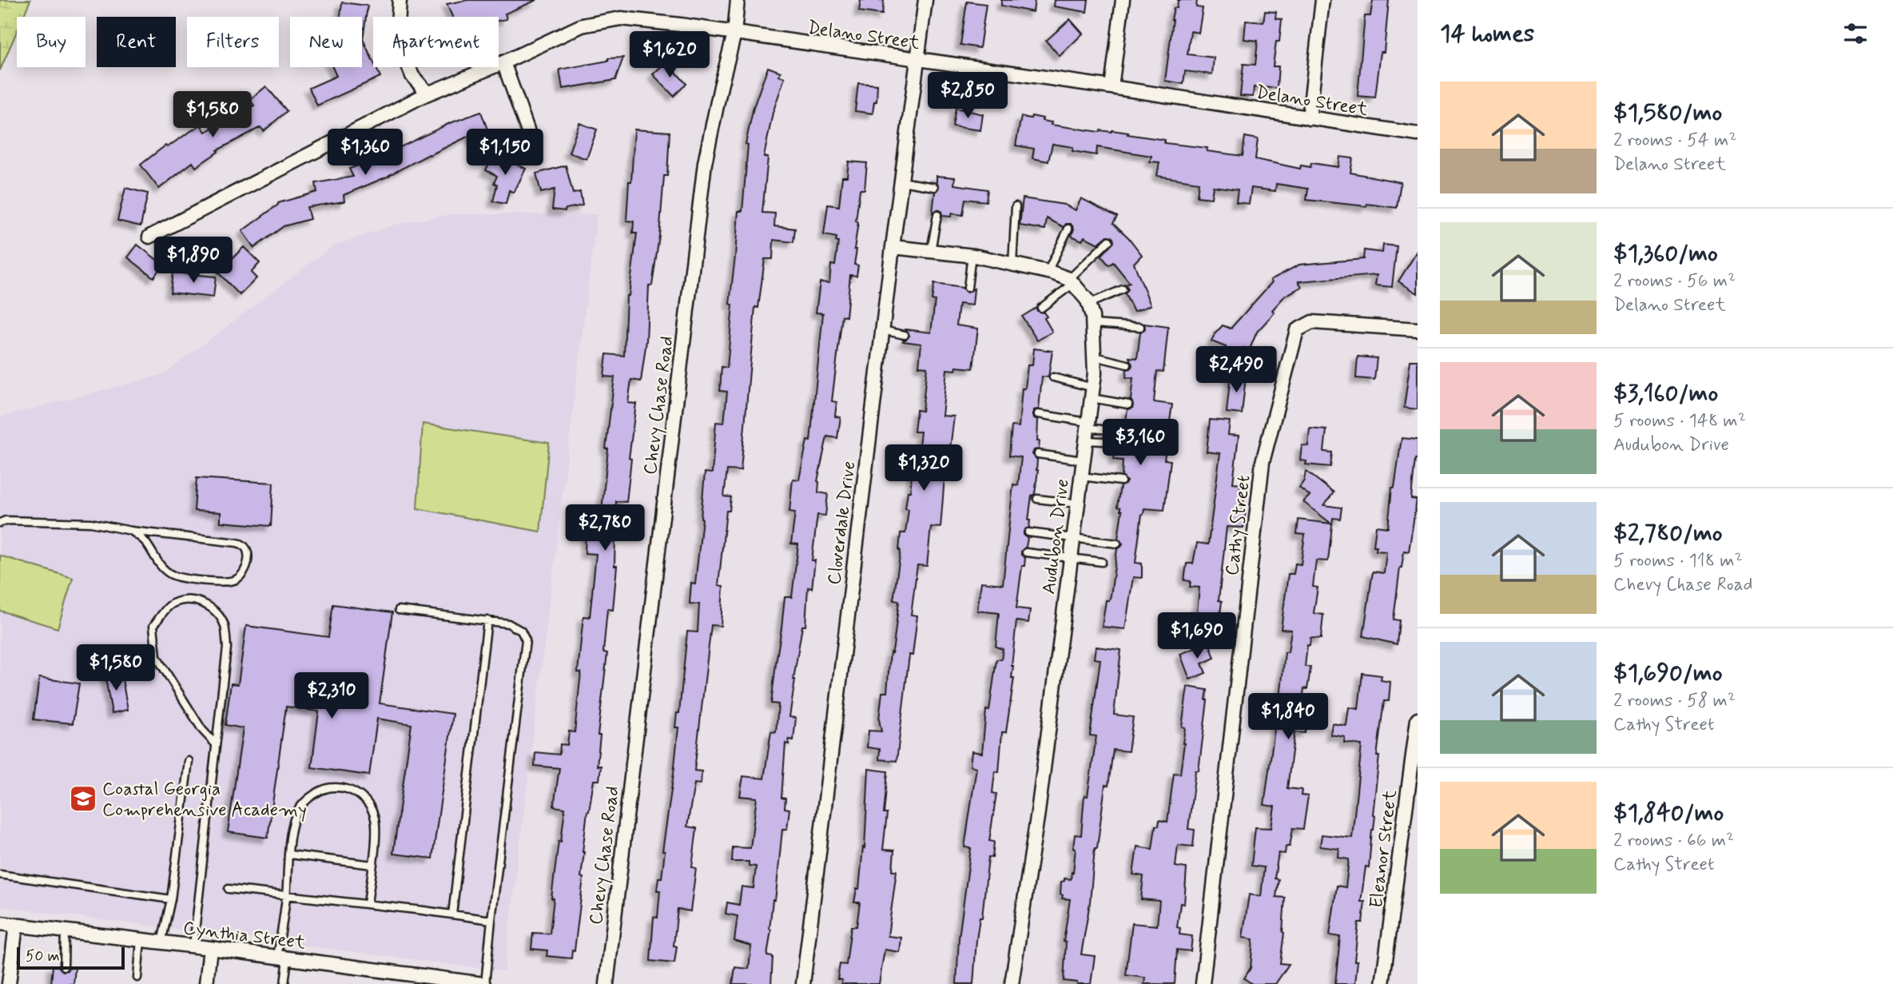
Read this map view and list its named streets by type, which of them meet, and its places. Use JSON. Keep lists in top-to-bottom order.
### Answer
{
  "streets": {
    "street": [
      "Delano Street",
      "Chevy Chase Road",
      "Cloverdale Drive",
      "Cathy Street",
      "Audubon Drive",
      "Eleanor Street",
      "Cynthia Street"
    ]
  },
  "crossings": [
    ["Delano Street", "Chevy Chase Road"],
    ["Delano Street", "Cloverdale Drive"]
  ],
  "places": {
    "school or university": ["Coastal Georgia Comprehensive Academy"]
  },
  "scale_bar": "50 m",
  "page": {
    "heading": "14 homes",
    "chip": [
      "Buy",
      "Rent",
      "Filters",
      "New",
      "Apartment"
    ],
    "price": [
      "$1,620",
      "$2,850",
      "$1,580",
      "$1,360",
      "$1,150",
      "$1,890",
      "$2,490",
      "$3,160",
      "$1,320",
      "$2,780",
      "$1,690",
      "$1,580",
      "$2,310",
      "$1,840"
    ],
    "list": [
      {
        "name": "$1,580/mo",
        "note": "2 rooms · 54 m² · Delano Street"
      },
      {
        "name": "$1,360/mo",
        "note": "2 rooms · 56 m² · Delano Street"
      },
      {
        "name": "$3,160/mo",
        "note": "5 rooms · 148 m² · Audubon Drive"
      },
      {
        "name": "$2,780/mo",
        "note": "5 rooms · 118 m² · Chevy Chase Road"
      },
      {
        "name": "$1,690/mo",
        "note": "2 rooms · 58 m² · Cathy Street"
      },
      {
        "name": "$1,840/mo",
        "note": "2 rooms · 66 m² · Cathy Street"
      }
    ],
    "scale": "50 m"
  }
}
